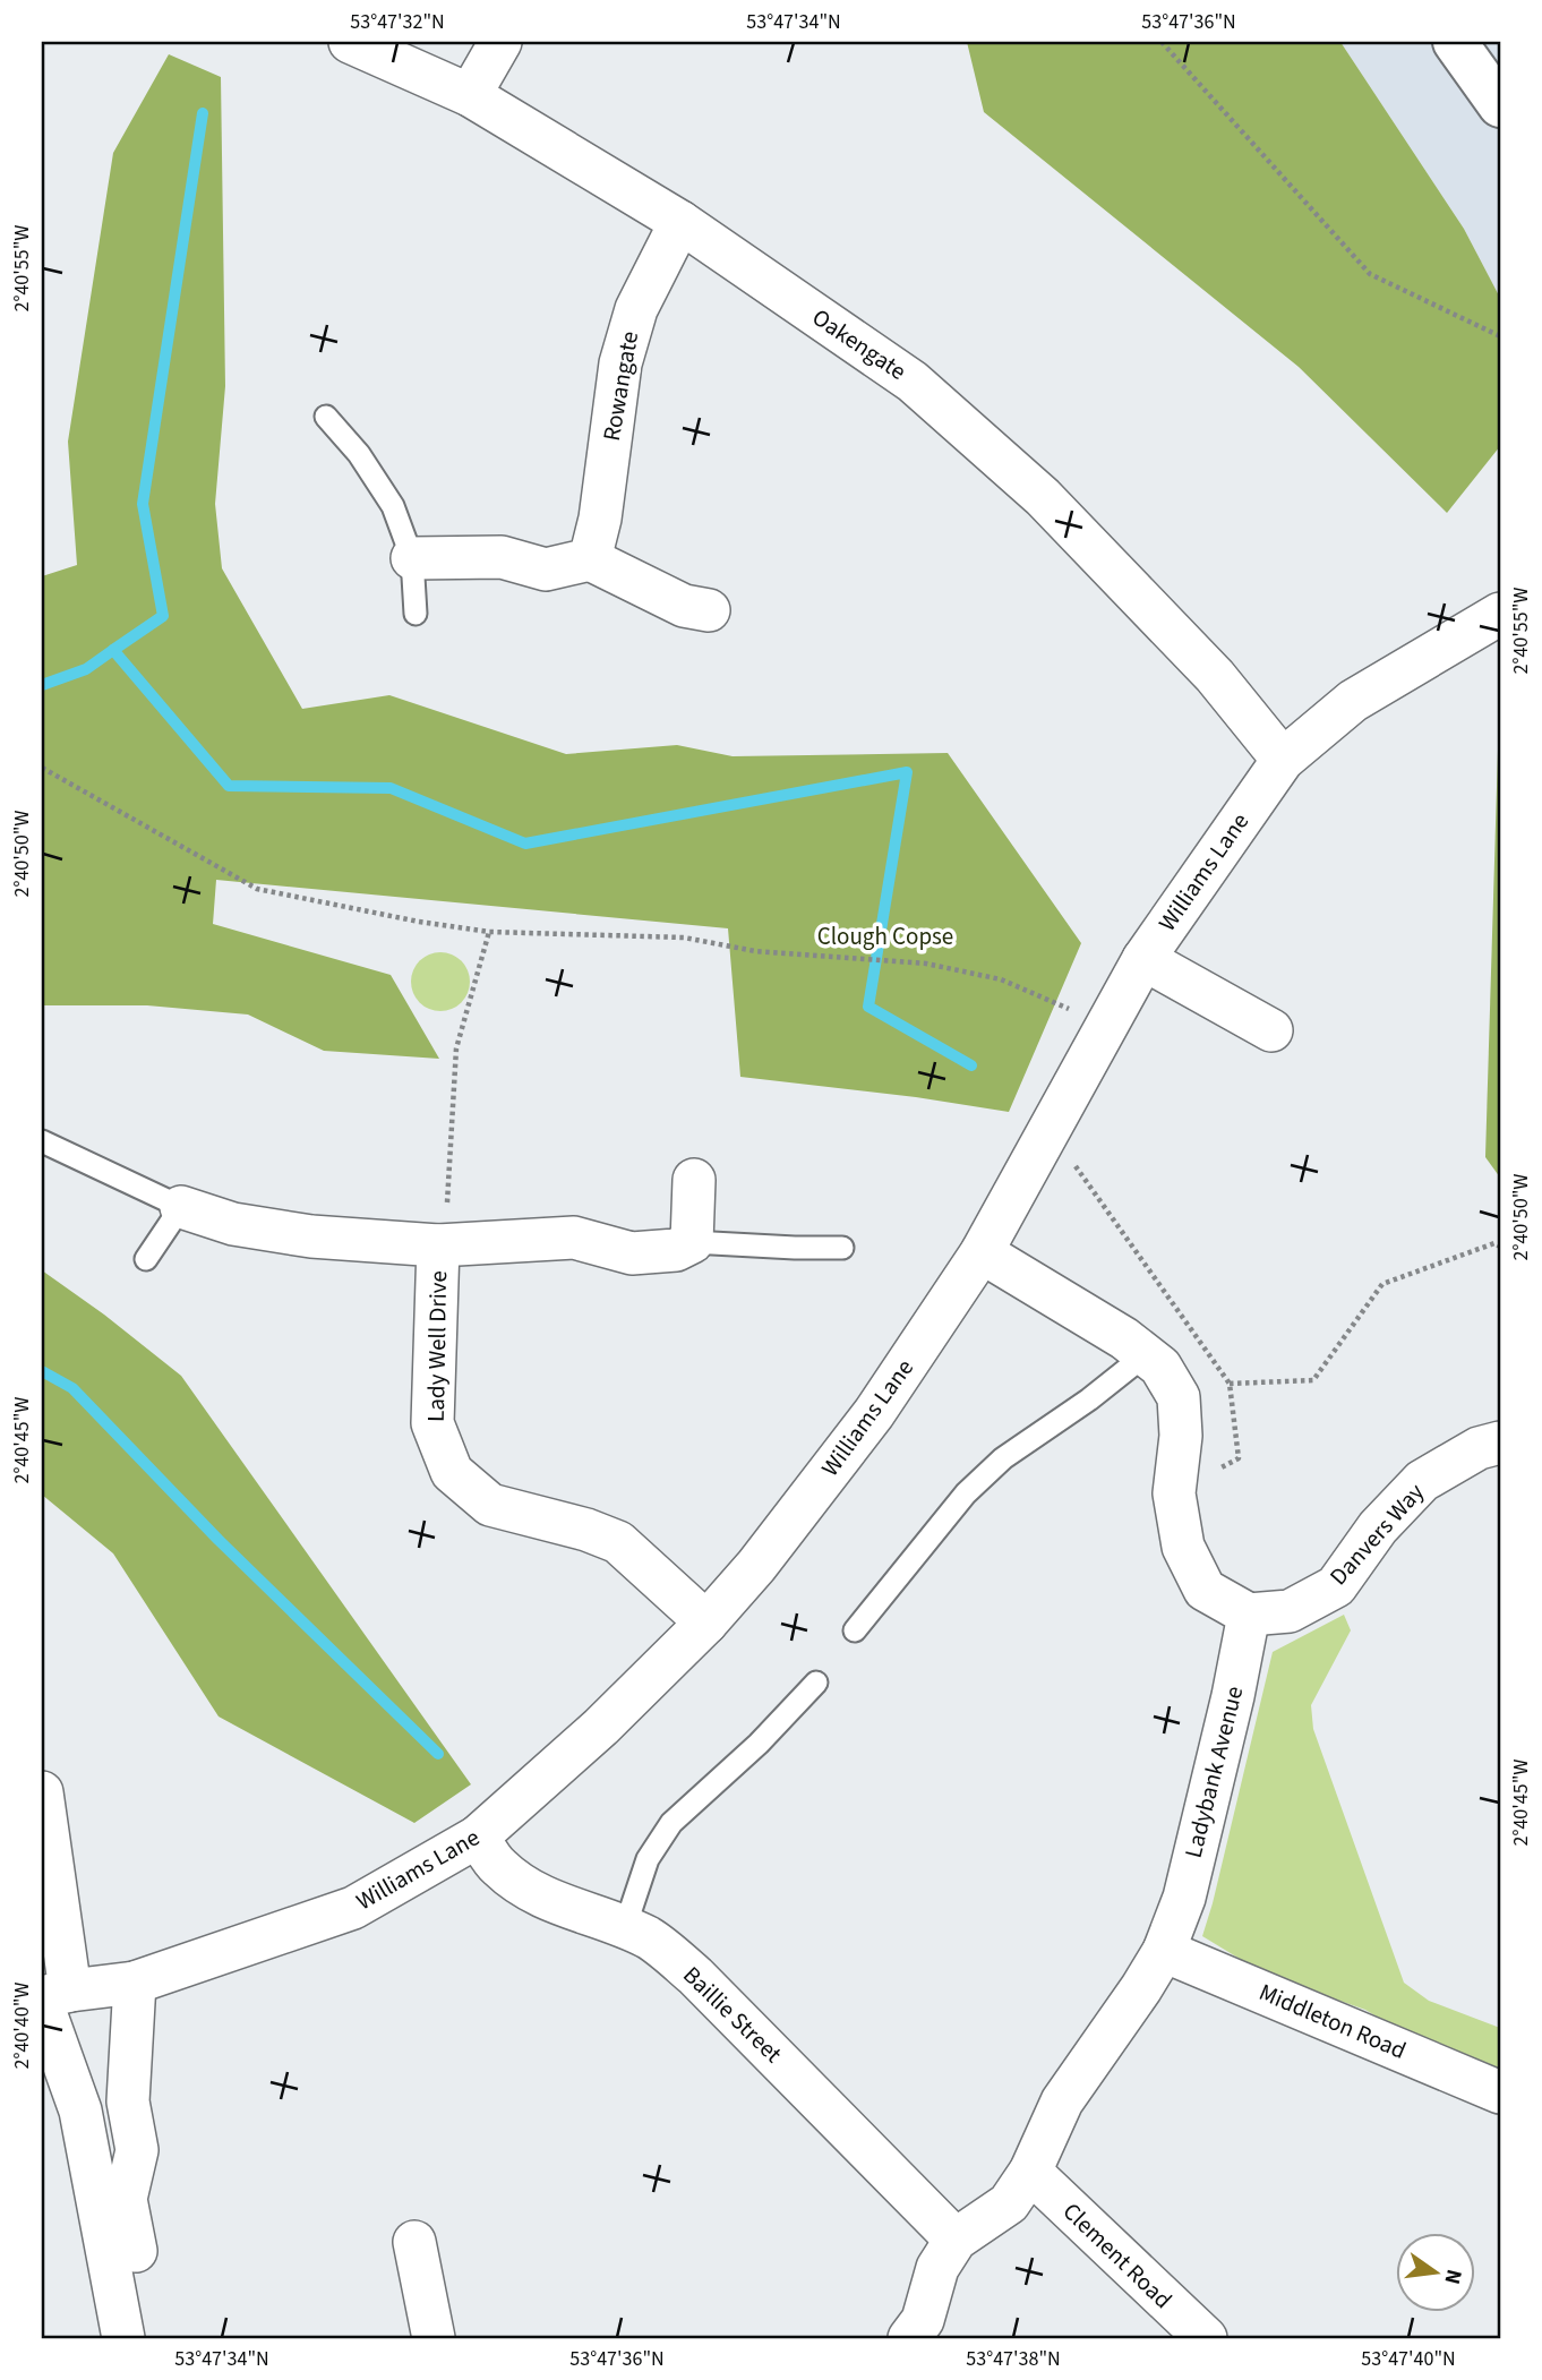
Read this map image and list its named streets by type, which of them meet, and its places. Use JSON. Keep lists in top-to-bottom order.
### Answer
{
  "streets": {
    "street": [
      "Oakengate",
      "Rowangate",
      "Williams Lane",
      "Lady Well Drive",
      "Danvers Way",
      "Ladybank Avenue",
      "Baillie Street",
      "Middleton Road",
      "Clement Road"
    ]
  },
  "crossings": [
    ["Oakengate", "Rowangate"],
    ["Oakengate", "Williams Lane"],
    ["Williams Lane", "Lady Well Drive"],
    ["Williams Lane", "Baillie Street"],
    ["Danvers Way", "Ladybank Avenue"],
    ["Ladybank Avenue", "Baillie Street"],
    ["Ladybank Avenue", "Middleton Road"],
    ["Ladybank Avenue", "Clement Road"]
  ],
  "parks": ["Clough Copse"],
  "north": "right",
  "coordinates": [
    "53°47'32\"N",
    "53°47'34\"N",
    "53°47'36\"N",
    "2°40'55\"W",
    "2°40'50\"W",
    "2°40'45\"W",
    "2°40'40\"W",
    "53°47'38\"N",
    "53°47'40\"N"
  ]
}
